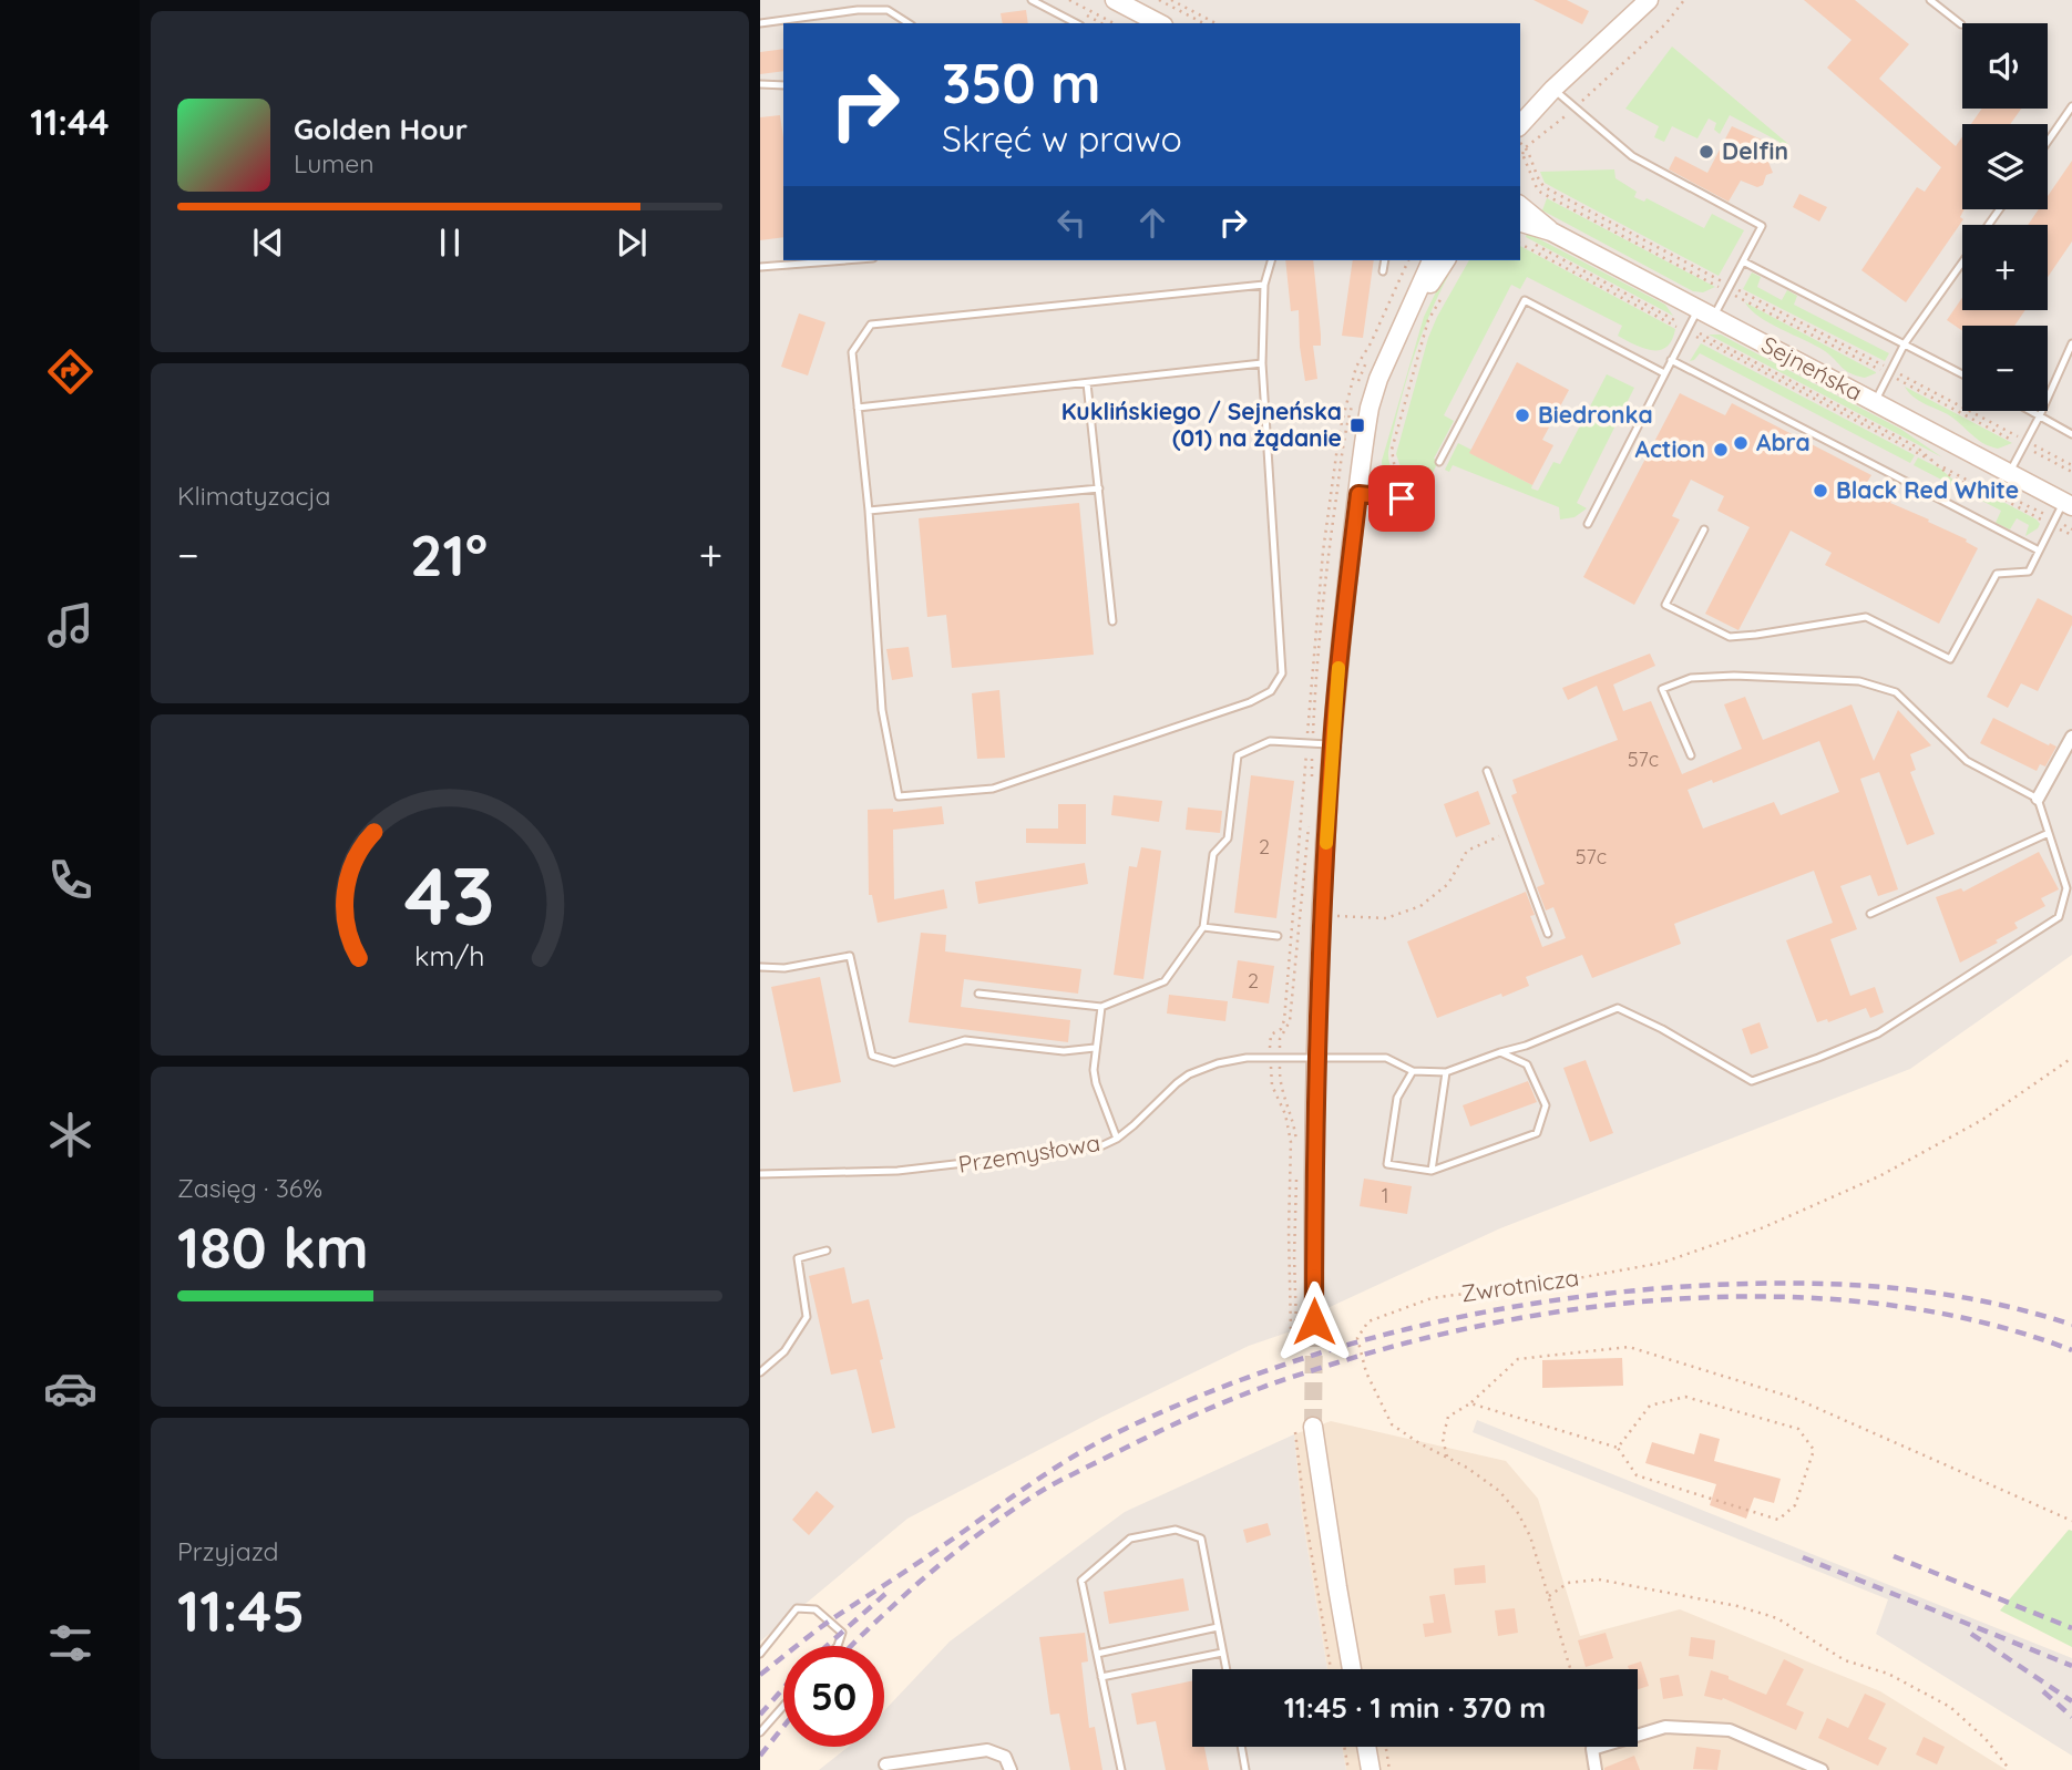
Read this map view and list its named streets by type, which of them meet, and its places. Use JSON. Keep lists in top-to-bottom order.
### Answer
{
  "streets": {
    "main road": ["Sejneńska"],
    "lane": ["Przemysłowa"],
    "path": ["Zwrotnicza"]
  },
  "places": {
    "other": [
      "Delfin",
      "Biedronka",
      "Abra",
      "Action",
      "Black Red White"
    ],
    "transit": ["Kuklińskiego / Sejneńska (01) na żądanie"]
  },
  "house_numbers": [
    "57c",
    "2",
    "57c",
    "2",
    "1"
  ],
  "page": {
    "tabs": "11:44",
    "map_buttons": ["+", "−"],
    "turn": ["350 m", "Skręć w prawo"],
    "song": ["Golden Hour", "Lumen"],
    "tile": [
      "Klimatyzacja",
      ["Zasięg · 36%", "180 km"],
      ["Przyjazd", "11:45"]
    ],
    "heat": ["−", "21°", "+"],
    "limit": "50",
    "trip": "11:45 · 1 min · 370 m",
    "gauge": ["43", "km/h"]
  }
}
